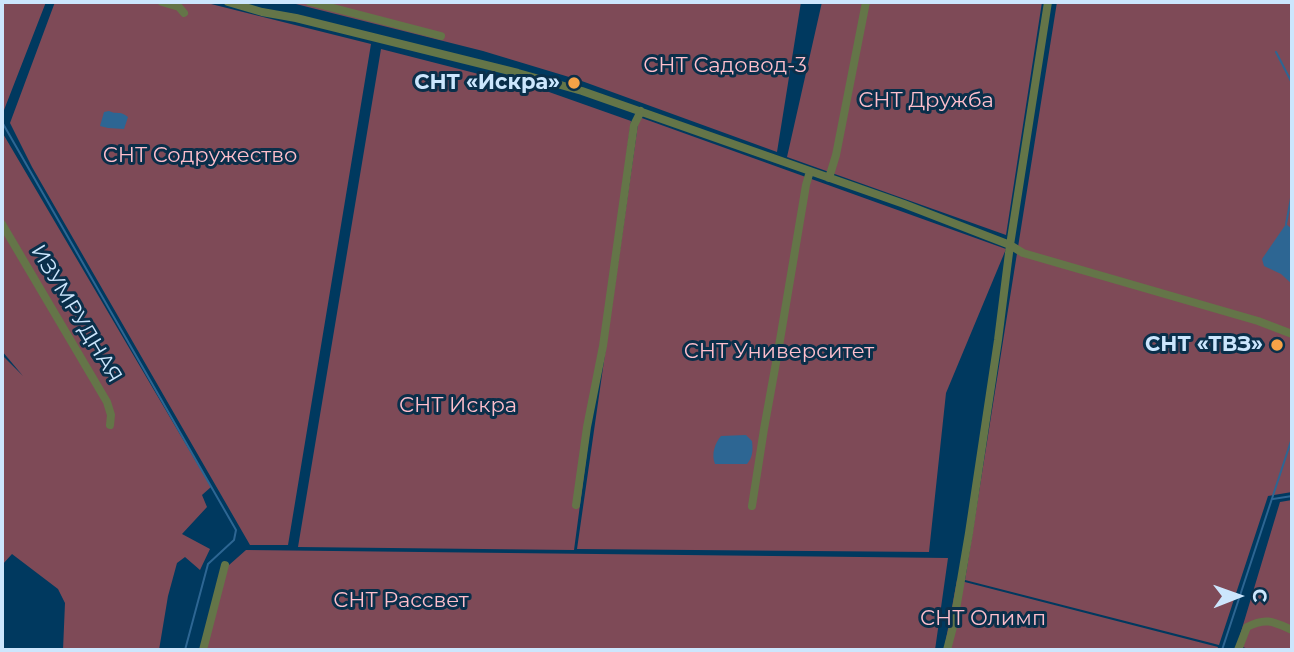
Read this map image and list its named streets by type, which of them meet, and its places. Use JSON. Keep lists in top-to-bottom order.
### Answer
{
  "streets": {
    "street": ["ИЗУМРУДНАЯ"]
  },
  "parks": [
    "СНТ Садовод-3",
    "СНТ Дружба",
    "СНТ Содружество",
    "СНТ Университет",
    "СНТ Искра",
    "СНТ Рассвет",
    "СНТ Олимп"
  ],
  "places": ["СНТ «Искра»", "СНТ «ТВЗ»"],
  "north": "right"
}
